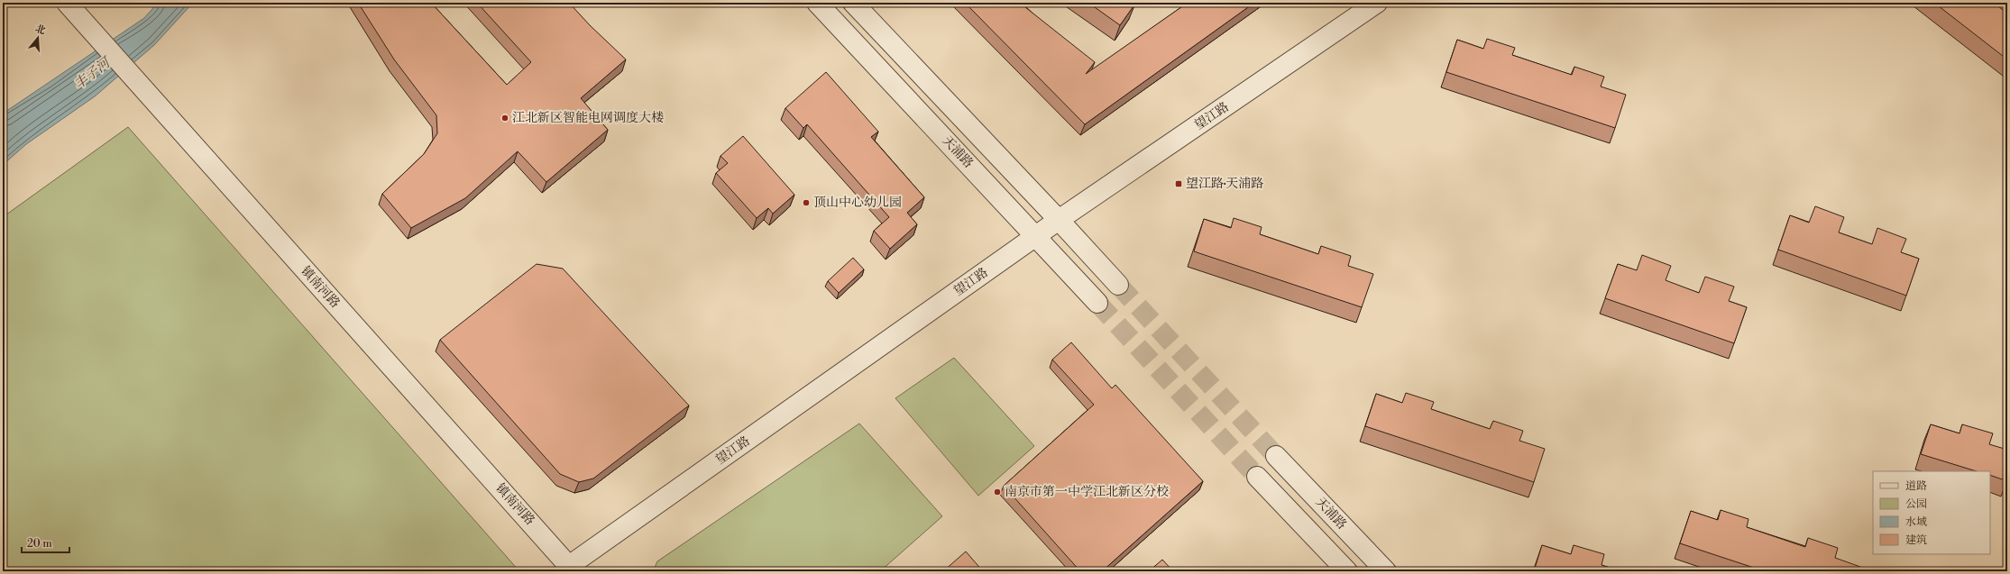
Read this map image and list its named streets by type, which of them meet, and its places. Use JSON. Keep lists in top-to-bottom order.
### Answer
{
  "streets": {
    "street": ["望江路", "天浦路", "镇南河路"]
  },
  "crossings": [
    ["望江路", "天浦路"],
    ["望江路", "镇南河路"]
  ],
  "water": ["丰子河"],
  "places": {
    "other": ["江北新区智能电网调度大楼", "顶山中心幼儿园", "南京市第一中学江北新区分校"],
    "transit": ["望江路·天浦路"]
  },
  "legend": [
    "道路",
    "公园",
    "水域",
    "建筑"
  ],
  "scale_bar": "20 m",
  "north": "top"
}
